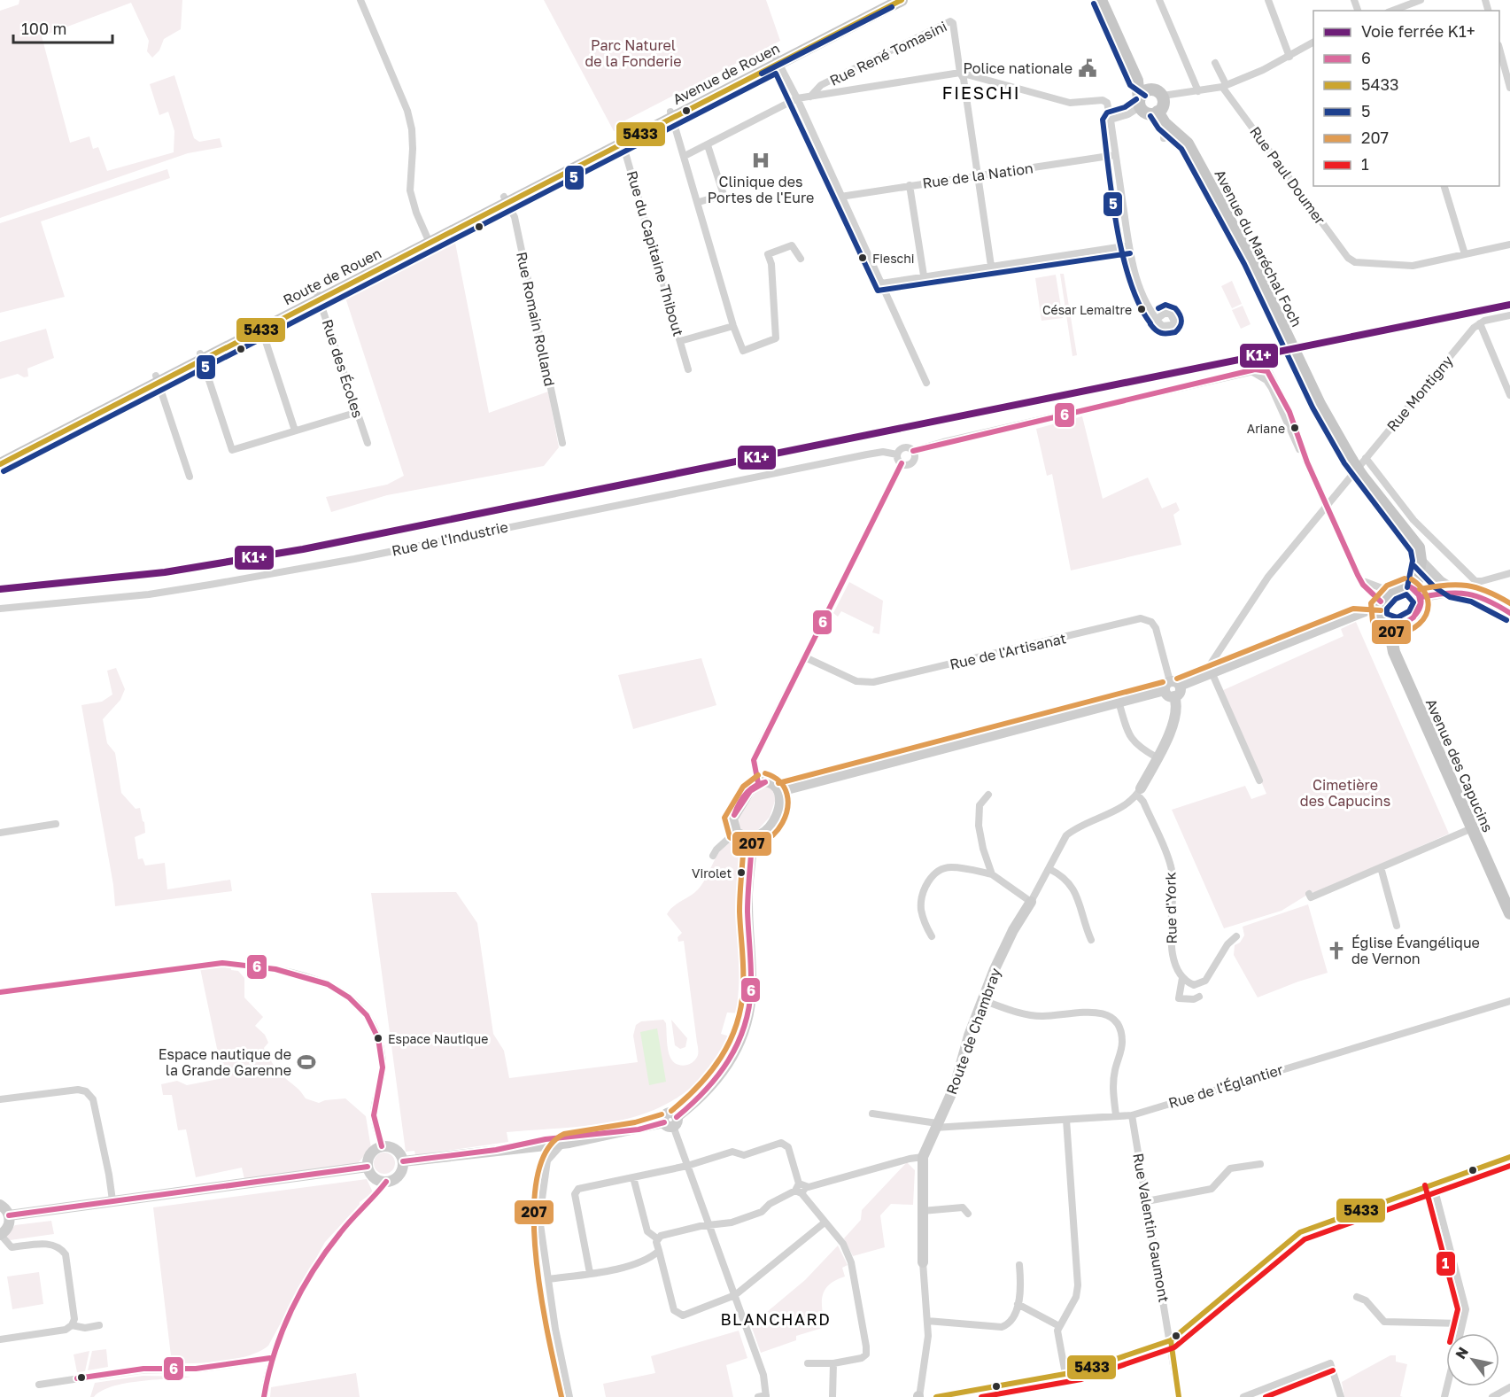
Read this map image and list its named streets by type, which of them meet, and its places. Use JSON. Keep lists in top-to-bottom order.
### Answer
{
  "streets": {
    "main road": [
      "Avenue de Rouen",
      "Avenue du Maréchal Foch",
      "Route de Rouen",
      "Avenue des Capucins",
      "Route de Chambray"
    ],
    "street": [
      "Rue René Tomasini",
      "Rue de la Nation",
      "Rue Paul Doumer",
      "Rue du Capitaine Thibout",
      "Rue Romain Rolland",
      "Rue des Écoles",
      "Rue Montigny",
      "Rue de l'Industrie",
      "Rue de l'Artisanat",
      "Rue d'York",
      "Rue de l'Églantier",
      "Rue Valentin Gaumont"
    ]
  },
  "crossings": [
    ["Avenue de Rouen", "Rue du Capitaine Thibout"],
    ["Avenue de Rouen", "Route de Rouen"],
    ["Avenue de Rouen", "Rue Romain Rolland"],
    ["Route de Rouen", "Rue Romain Rolland"],
    ["Route de Rouen", "Rue des Écoles"],
    ["Rue de l'Artisanat", "Route de Chambray"],
    ["Rue d'York", "Route de Chambray"],
    ["Route de Chambray", "Rue de l'Églantier"],
    ["Rue de l'Églantier", "Rue Valentin Gaumont"]
  ],
  "districts": ["FIESCHI", "BLANCHARD"],
  "parks": ["Parc Naturel de la Fonderie", "Cimetière des Capucins"],
  "places": {
    "public building": ["Police nationale"],
    "hospital": ["Clinique des Portes de l'Eure"],
    "other": [
      "Fieschi",
      "César Lemaitre",
      "Ariane",
      "Virolet",
      "Espace Nautique"
    ],
    "church": ["Église Évangélique de Vernon"],
    "sports": ["Espace nautique de la Grande Garenne"]
  },
  "lines": [
    "transit line 5433",
    "transit line 5",
    "rail line K1+",
    "transit line 6",
    "transit line 207",
    "transit line 1"
  ],
  "legend": [
    "Voie ferrée K1+",
    "6",
    "5433",
    "5",
    "207",
    "1"
  ],
  "scale_bar": "100 m",
  "north": "top left"
}
